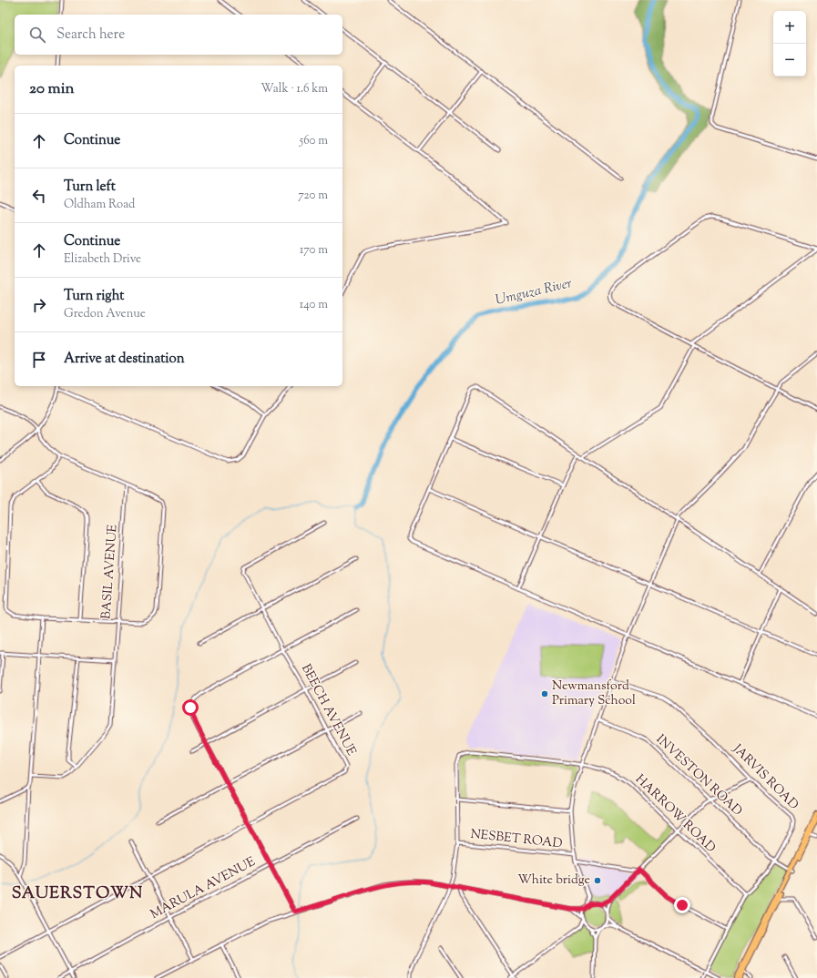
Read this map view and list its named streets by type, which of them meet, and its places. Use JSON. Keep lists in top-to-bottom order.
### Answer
{
  "streets": {
    "street": [
      "BASIL AVENUE",
      "BEECH AVENUE",
      "INVESTON ROAD",
      "JARVIS ROAD",
      "HARROW ROAD",
      "NESBET ROAD",
      "MARULA AVENUE"
    ]
  },
  "crossings": [
    ["INVESTON ROAD", "JARVIS ROAD"],
    ["JARVIS ROAD", "HARROW ROAD"]
  ],
  "districts": ["SAUERSTOWN"],
  "water": ["Umguza River"],
  "places": ["Newmansford Primary School", "White bridge"],
  "page": {
    "map_buttons": ["+", "−"],
    "search": "Search here",
    "heading": ["20 min", "Walk · 1.6 km"],
    "list": [
      ["Continue", "560 m"],
      ["Turn left", "Oldham Road", "720 m"],
      ["Continue", "Elizabeth Drive", "170 m"],
      ["Turn right", "Gredon Avenue", "140 m"],
      "Arrive at destination"
    ]
  }
}
